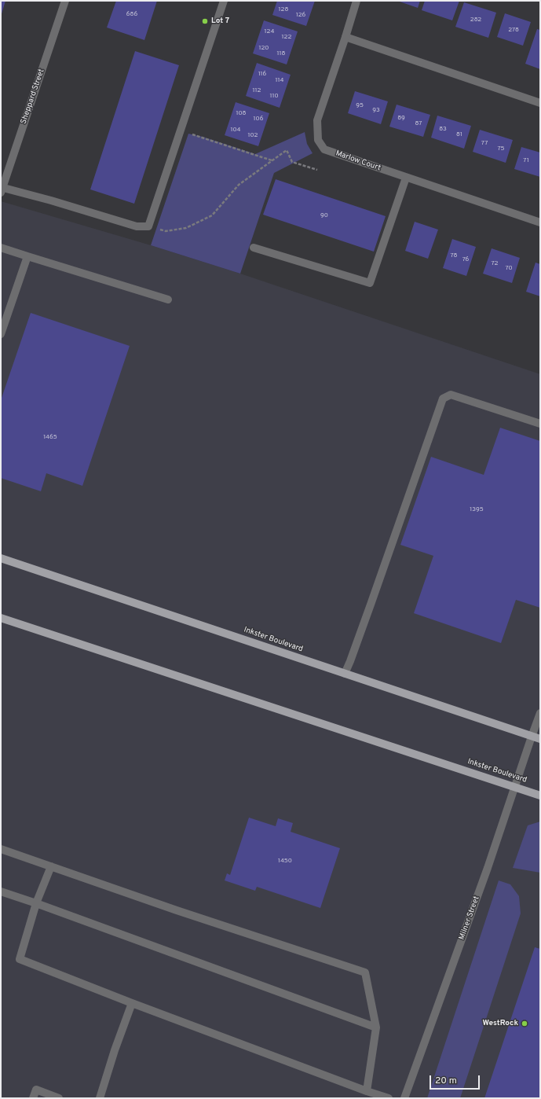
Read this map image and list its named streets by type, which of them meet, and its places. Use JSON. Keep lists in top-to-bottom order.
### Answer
{
  "streets": {
    "main road": ["Inkster Boulevard"],
    "street": ["Sheppard Street", "Marlow Court", "Milner Street"]
  },
  "crossings": [
    ["Inkster Boulevard", "Milner Street"]
  ],
  "places": ["Lot 7", "WestRock"],
  "house_numbers": [
    "128",
    "686",
    "126",
    "282",
    "278",
    "124",
    "122",
    "120",
    "118",
    "116",
    "114",
    "112",
    "110",
    "95",
    "93",
    "108",
    "89",
    "106",
    "87",
    "83",
    "104",
    "81",
    "102",
    "77",
    "75",
    "71",
    "90",
    "78",
    "76",
    "72",
    "70",
    "1465",
    "1395",
    "1450"
  ],
  "scale_bar": "20 m"
}
